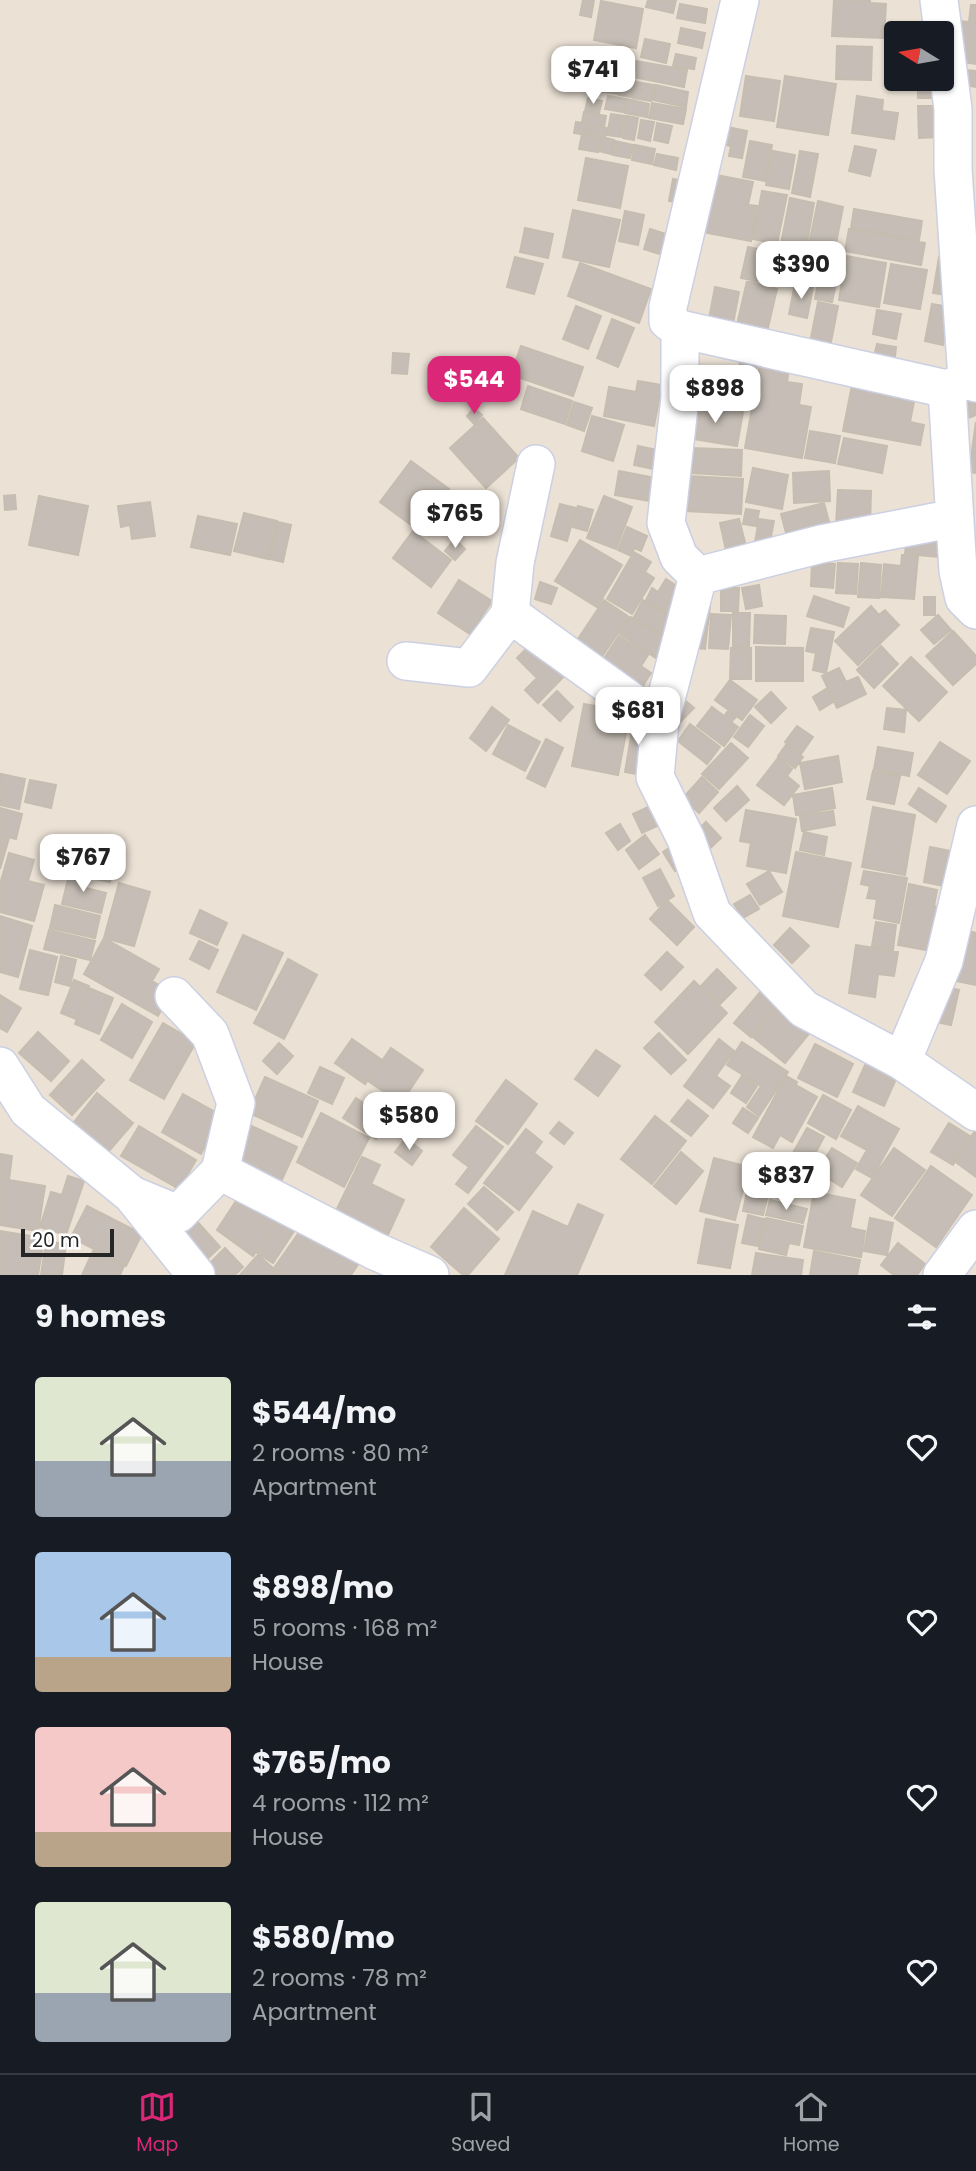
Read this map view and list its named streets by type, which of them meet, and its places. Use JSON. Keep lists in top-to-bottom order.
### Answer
{
  "scale_bar": "20 m",
  "north": "left",
  "page": {
    "price": [
      "$741",
      "$390",
      "$544",
      "$898",
      "$765",
      "$681",
      "$767",
      "$580",
      "$837"
    ],
    "scale": "20 m",
    "heading": "9 homes",
    "list": [
      {
        "name": "$544/mo",
        "note": "2 rooms · 80 m² · Apartment"
      },
      {
        "name": "$898/mo",
        "note": "5 rooms · 168 m² · House"
      },
      {
        "name": "$765/mo",
        "note": "4 rooms · 112 m² · House"
      },
      {
        "name": "$580/mo",
        "note": "2 rooms · 78 m² · Apartment"
      }
    ],
    "tabs": ["Map", "Saved", "Home"]
  }
}
